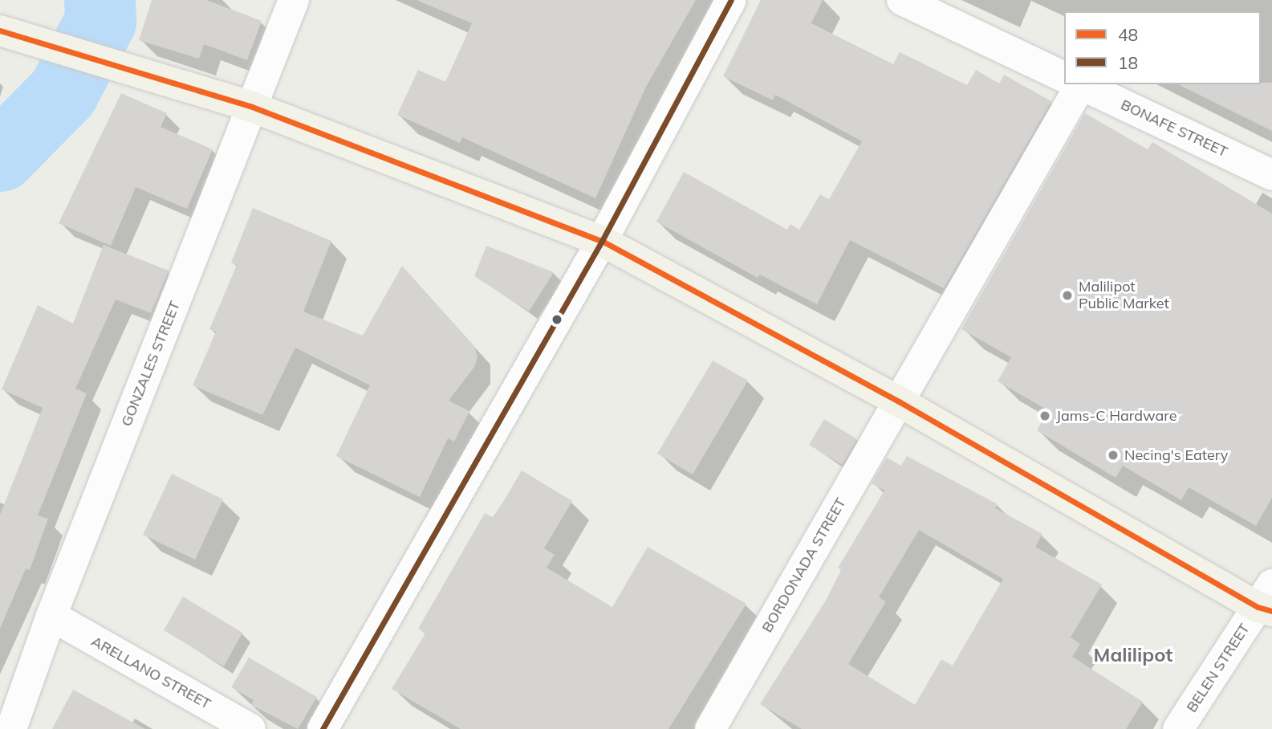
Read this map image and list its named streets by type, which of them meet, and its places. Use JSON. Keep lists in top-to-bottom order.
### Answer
{
  "streets": {
    "street": [
      "BONAFE STREET",
      "GONZALES STREET",
      "BORDONADA STREET",
      "BELEN STREET",
      "ARELLANO STREET"
    ]
  },
  "crossings": [
    ["GONZALES STREET", "ARELLANO STREET"]
  ],
  "districts": ["Malilipot"],
  "places": ["Malilipot Public Market", "Jams-C Hardware", "Necing's Eatery"],
  "lines": ["transit line 18", "transit line 48"],
  "legend": ["48", "18"]
}
